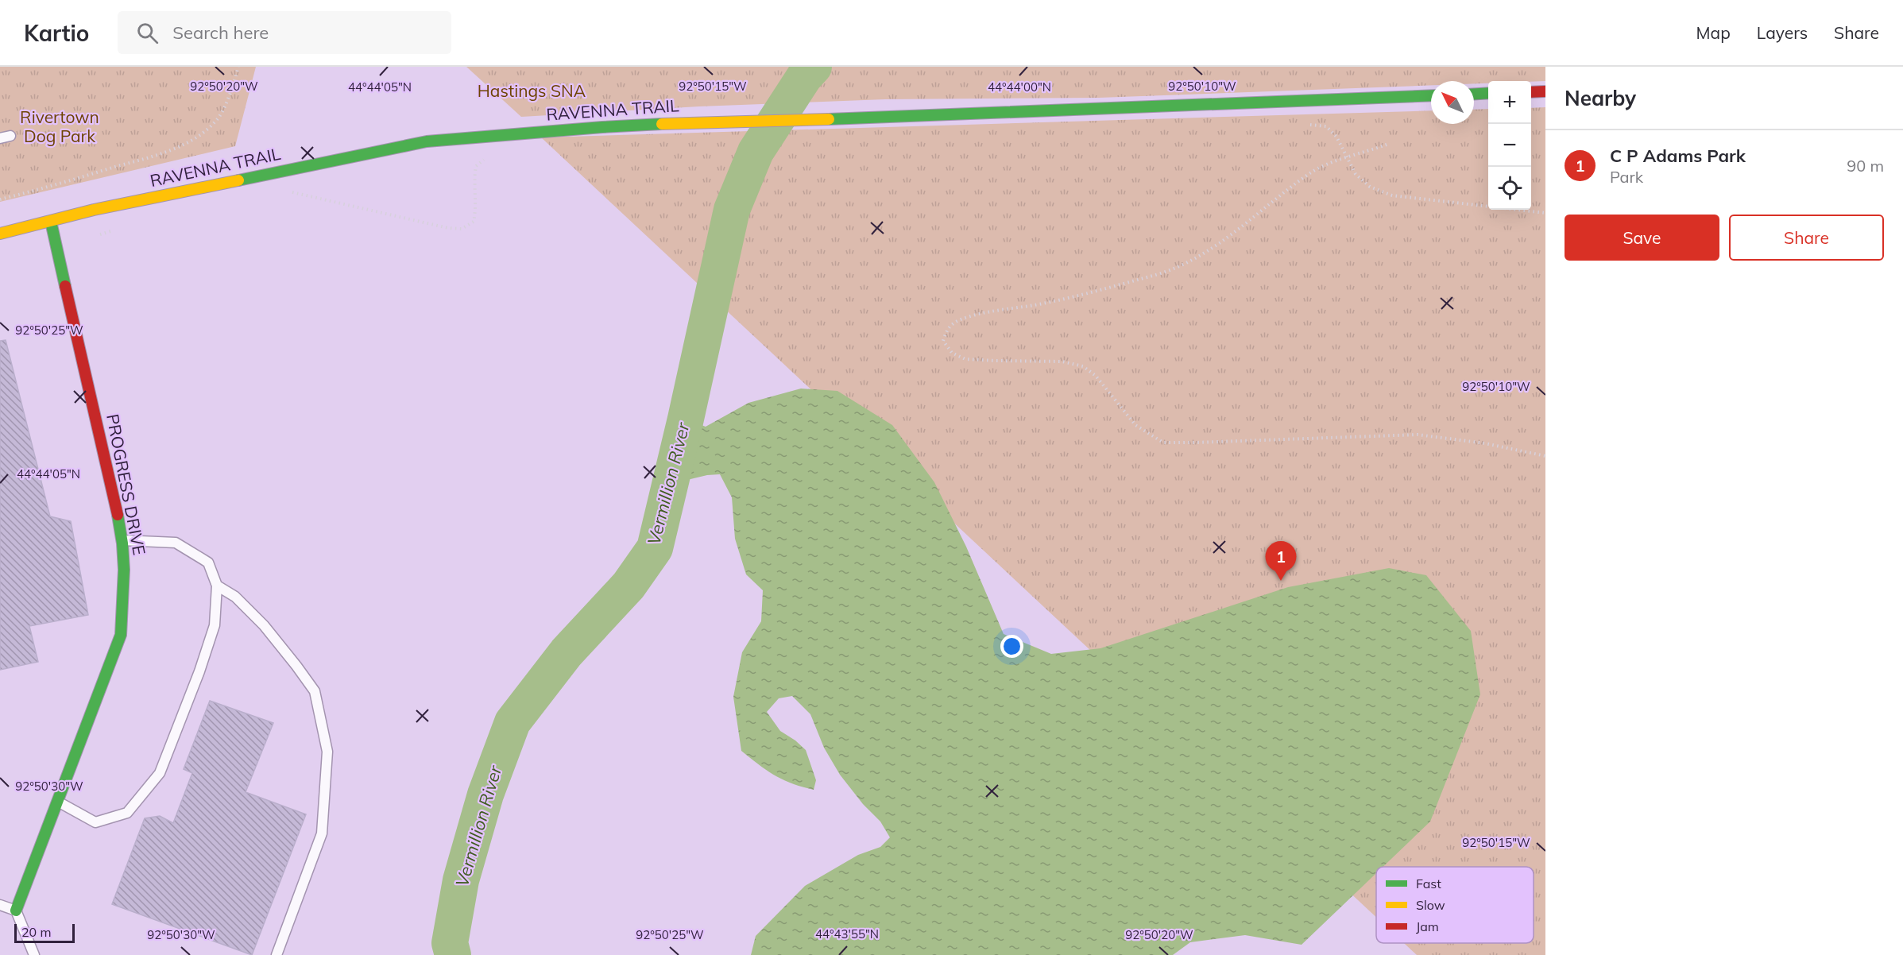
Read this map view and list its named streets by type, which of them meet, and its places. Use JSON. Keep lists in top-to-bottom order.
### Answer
{
  "streets": {
    "street": ["RAVENNA TRAIL", "PROGRESS DRIVE"]
  },
  "crossings": [
    ["RAVENNA TRAIL", "PROGRESS DRIVE"]
  ],
  "water": ["Vermillion River"],
  "parks": ["Hastings SNA", "Rivertown Dog Park"],
  "legend": ["Fast", "Slow", "Jam"],
  "scale_bar": "20 m",
  "north": "top left",
  "page": {
    "header": "Kartio",
    "search": "Search here",
    "nav": ["Map", "Layers", "Share"],
    "heading": "Nearby",
    "map_buttons": ["+", "−"],
    "list": [
      {
        "mark": "1",
        "name": "C P Adams Park",
        "note": "Park",
        "value": "90 m"
      }
    ],
    "buttons": ["Save", "Share"],
    "pins": "1",
    "scale": "20 m"
  },
  "coordinates": [
    "92°50'20\"W",
    "92°50'15\"W",
    "92°50'10\"W",
    "44°44'05\"N",
    "44°44'00\"N",
    "92°50'25\"W",
    "92°50'30\"W",
    "44°43'55\"N"
  ]
}
